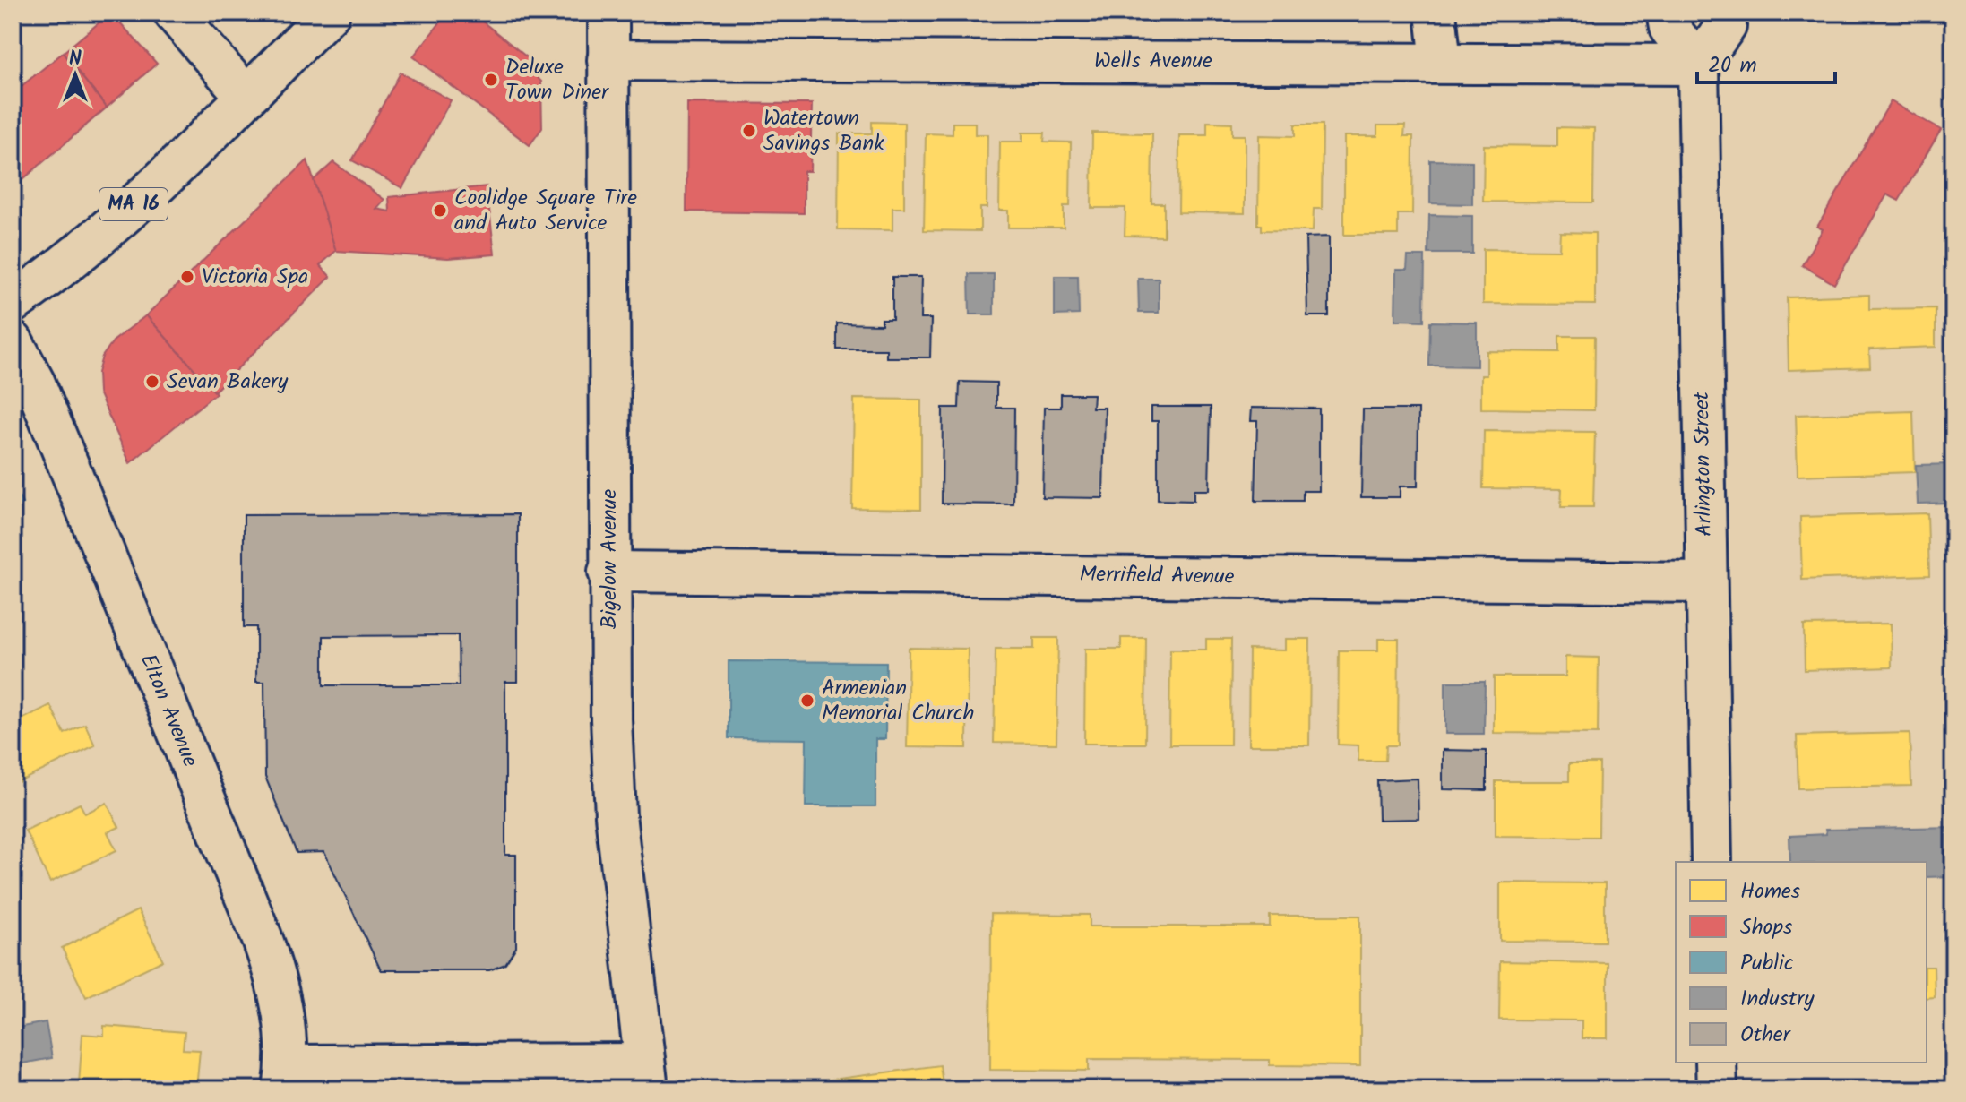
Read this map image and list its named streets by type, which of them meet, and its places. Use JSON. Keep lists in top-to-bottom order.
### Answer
{
  "streets": {
    "street": [
      "Wells Avenue",
      "MA 16",
      "Arlington Street",
      "Bigelow Avenue",
      "Merrifield Avenue",
      "Elton Avenue"
    ]
  },
  "crossings": [
    ["Wells Avenue", "Arlington Street"],
    ["Wells Avenue", "Bigelow Avenue"],
    ["Arlington Street", "Merrifield Avenue"],
    ["Bigelow Avenue", "Merrifield Avenue"]
  ],
  "places": [
    "Deluxe Town Diner",
    "Watertown Savings Bank",
    "Coolidge Square Tire and Auto Service",
    "Victoria Spa",
    "Sevan Bakery",
    "Armenian Memorial Church"
  ],
  "legend": [
    "Homes",
    "Shops",
    "Public",
    "Industry",
    "Other"
  ],
  "scale_bar": "20 m",
  "north": "top"
}
